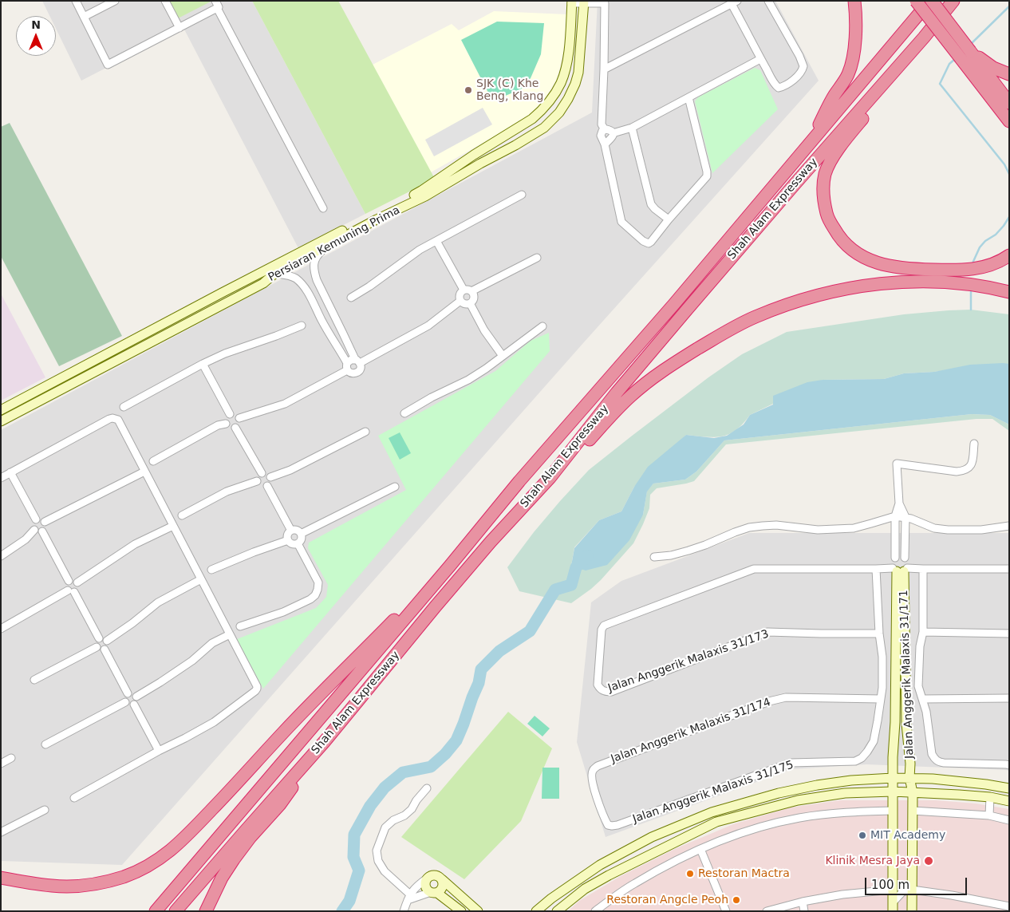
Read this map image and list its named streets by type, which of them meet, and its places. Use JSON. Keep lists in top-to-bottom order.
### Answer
{
  "streets": {
    "highway": ["Shah Alam Expressway"],
    "street": [
      "Persiaran Kemuning Prima",
      "Jalan Anggerik Malaxis 31/173",
      "Jalan Anggerik Malaxis 31/171",
      "Jalan Anggerik Malaxis 31/174",
      "Jalan Anggerik Malaxis 31/175"
    ]
  },
  "crossings": [
    ["Jalan Anggerik Malaxis 31/174", "Jalan Anggerik Malaxis 31/175"]
  ],
  "places": [
    "SJK (C) Khe Beng, Klang",
    "MIT Academy",
    "Klinik Mesra Jaya",
    "Restoran Mactra",
    "Restoran Angcle Peoh"
  ],
  "scale_bar": "100 m",
  "north": "top"
}
